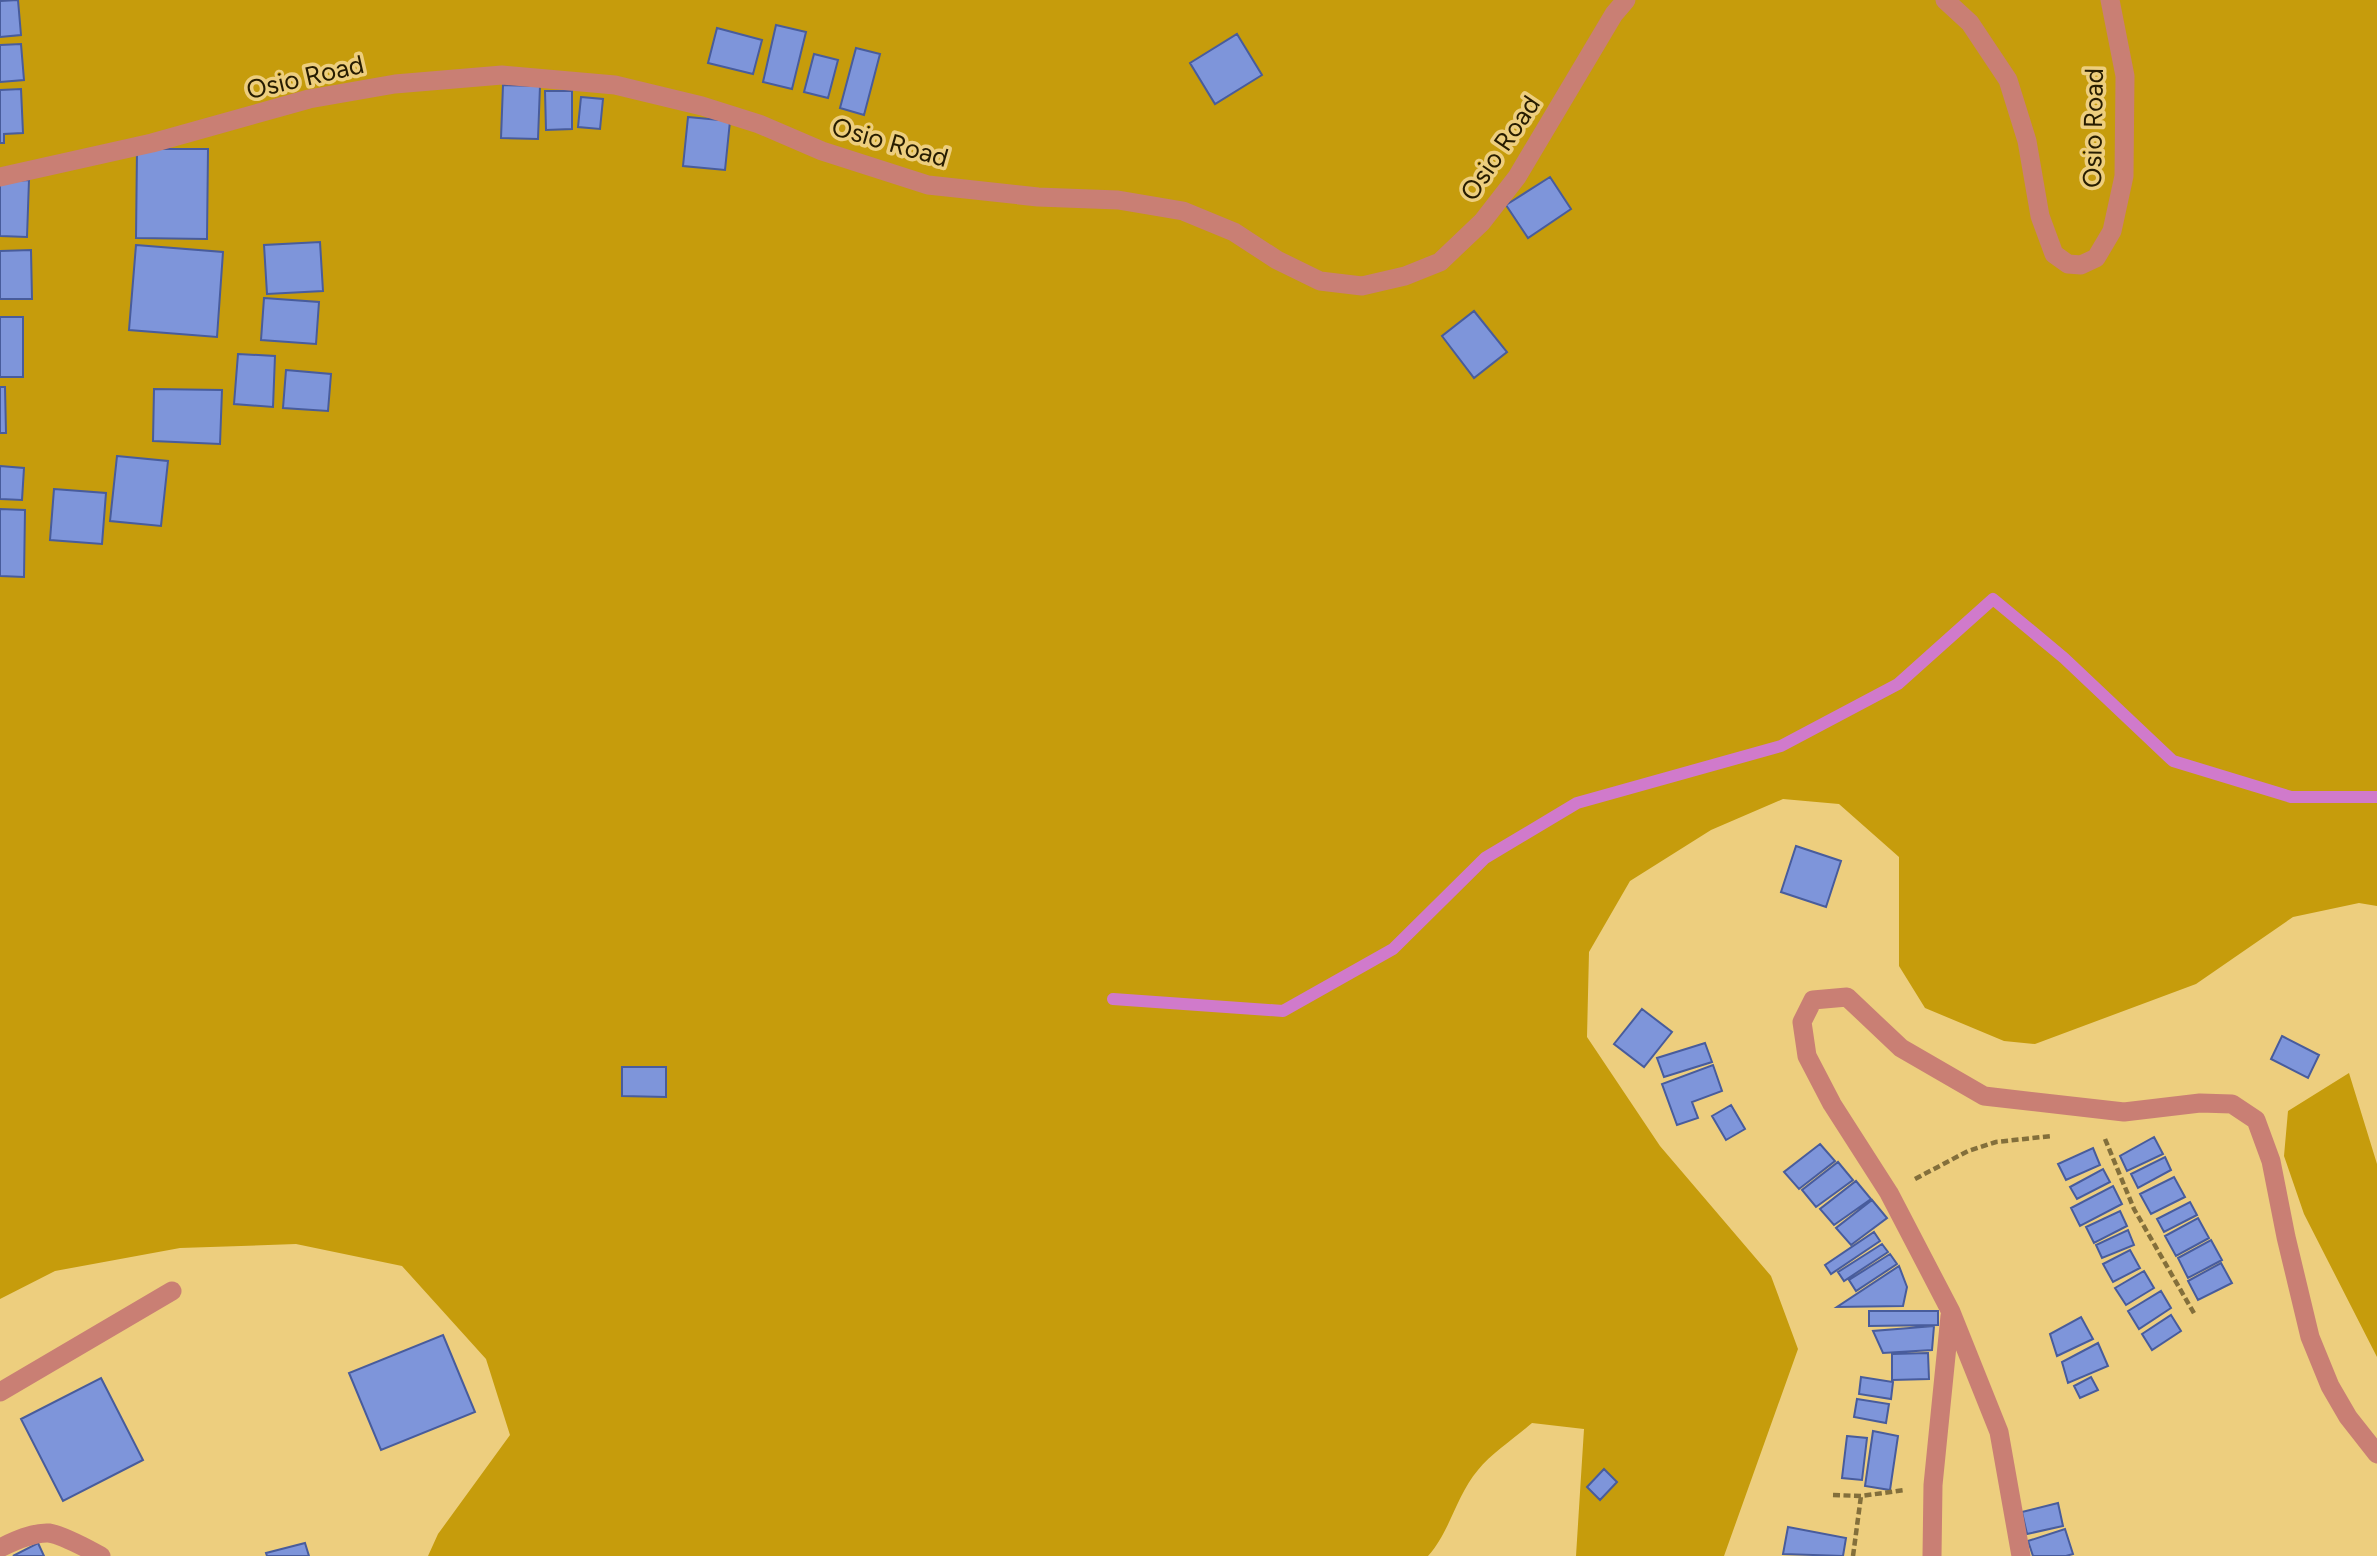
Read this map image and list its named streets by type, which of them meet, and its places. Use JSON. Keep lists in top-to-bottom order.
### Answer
{
  "streets": {
    "street": ["Osio Road"]
  }
}
